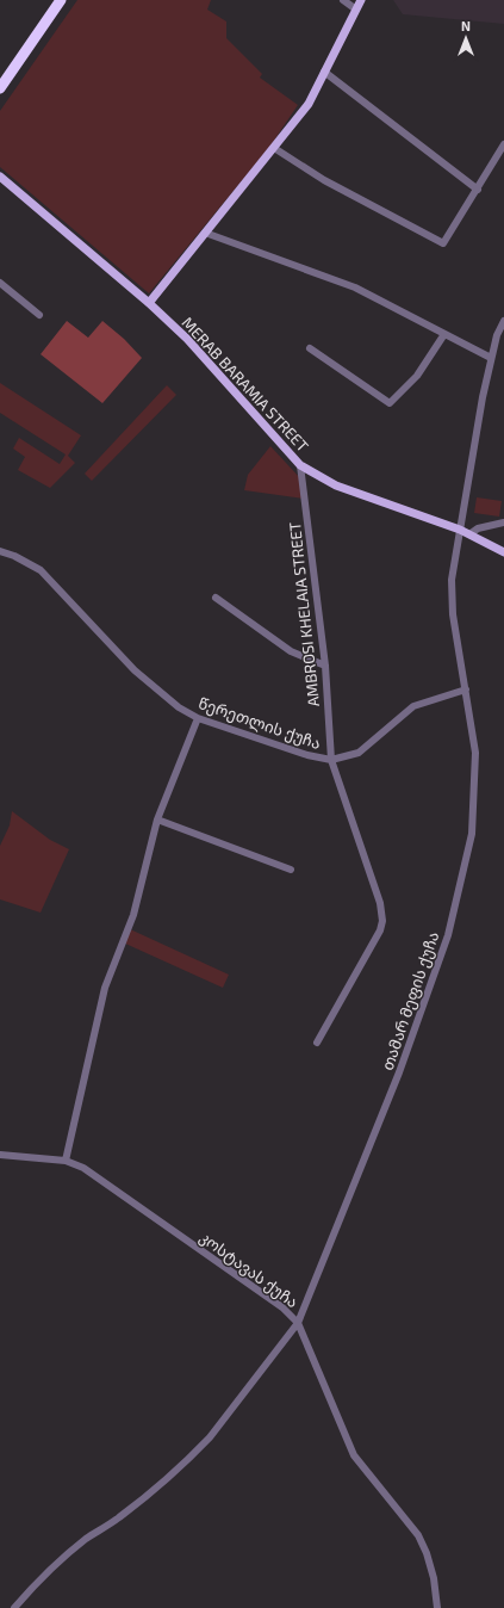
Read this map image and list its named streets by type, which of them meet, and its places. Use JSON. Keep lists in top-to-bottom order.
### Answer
{
  "streets": {
    "main road": ["MERAB BARAMIA STREET"],
    "street": [
      "AMBROSI KHELAIA STREET",
      "წერეთლის ქუჩა",
      "თამარ მეფის ქუჩა",
      "კოსტავას ქუჩა"
    ]
  },
  "crossings": [
    ["MERAB BARAMIA STREET", "AMBROSI KHELAIA STREET"],
    ["MERAB BARAMIA STREET", "თამარ მეფის ქუჩა"],
    ["AMBROSI KHELAIA STREET", "წერეთლის ქუჩა"],
    ["წერეთლის ქუჩა", "თამარ მეფის ქუჩა"],
    ["თამარ მეფის ქუჩა", "კოსტავას ქუჩა"]
  ],
  "north": "top"
}
